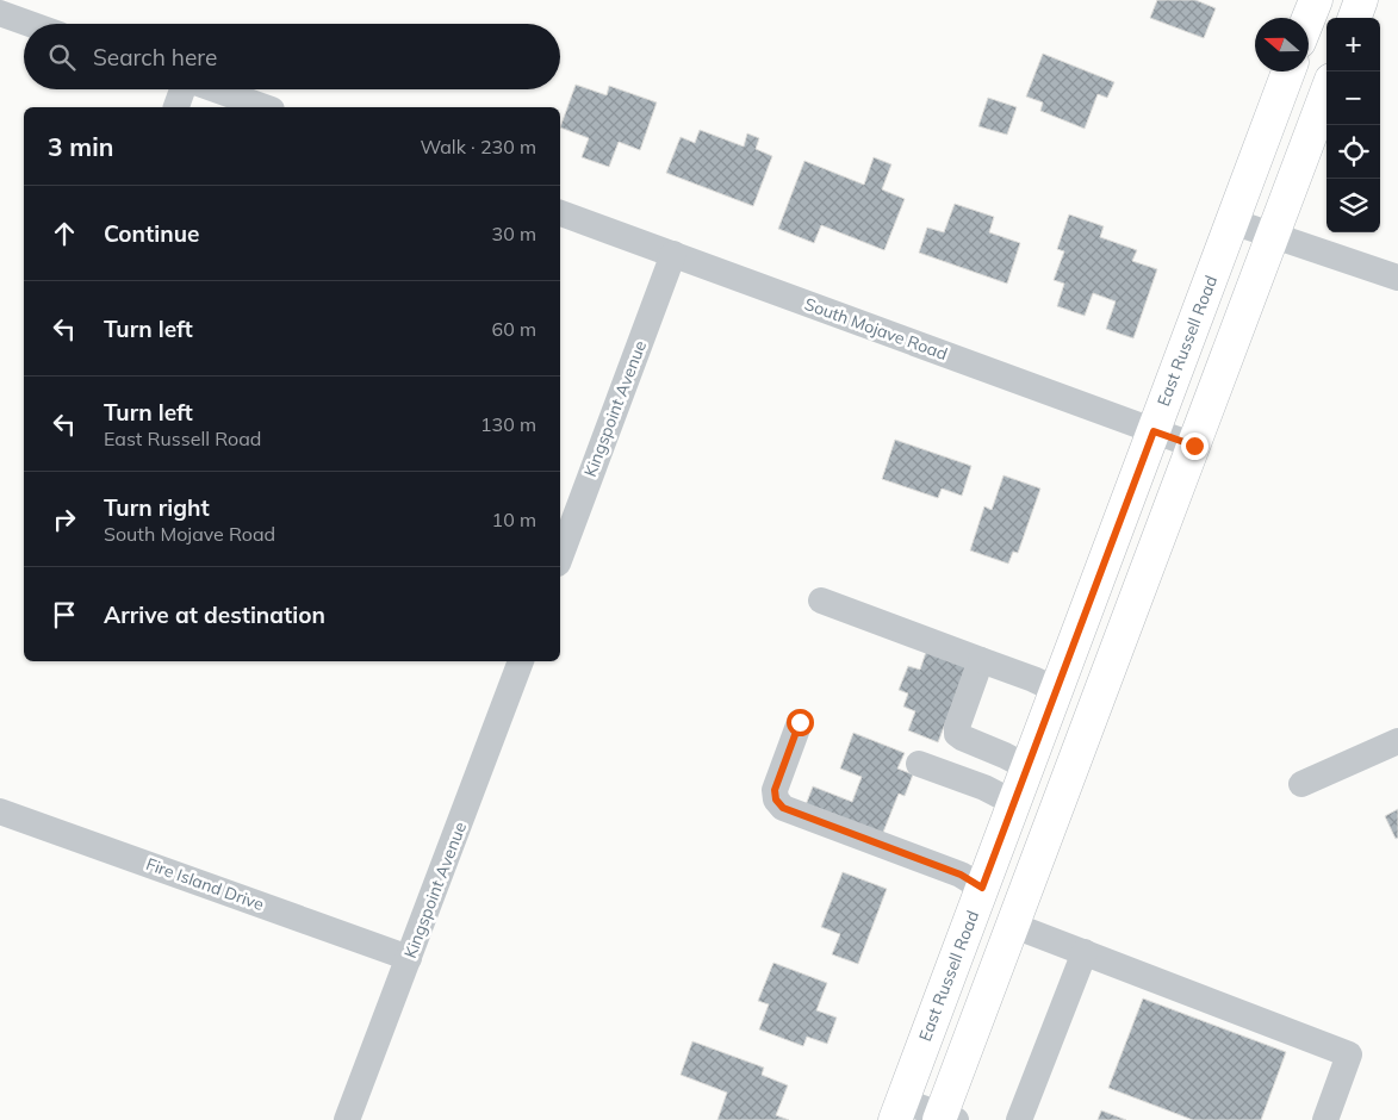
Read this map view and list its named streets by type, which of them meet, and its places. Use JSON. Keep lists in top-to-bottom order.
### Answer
{
  "streets": {
    "main road": ["East Russell Road"],
    "street": ["South Mojave Road", "Kingspoint Avenue", "Fire Island Drive"]
  },
  "crossings": [
    ["South Mojave Road", "East Russell Road"],
    ["South Mojave Road", "Kingspoint Avenue"],
    ["Kingspoint Avenue", "Fire Island Drive"]
  ],
  "north": "left",
  "page": {
    "map_buttons": ["+", "−"],
    "search": "Search here",
    "heading": ["3 min", "Walk · 230 m"],
    "list": [
      ["Continue", "30 m"],
      ["Turn left", "60 m"],
      ["Turn left", "East Russell Road", "130 m"],
      ["Turn right", "South Mojave Road", "10 m"],
      "Arrive at destination"
    ]
  }
}
